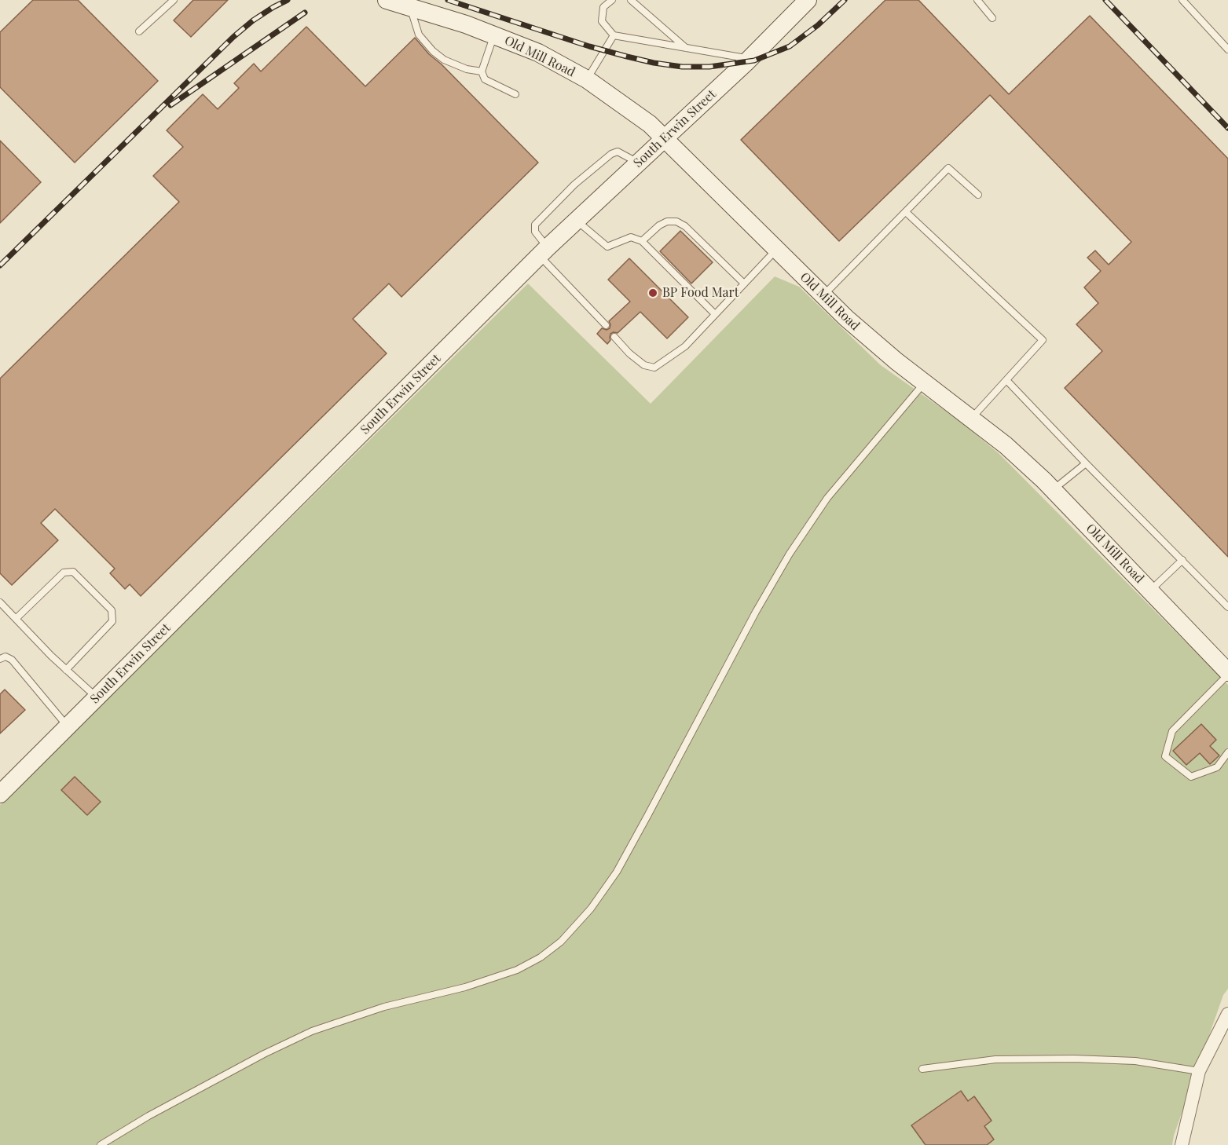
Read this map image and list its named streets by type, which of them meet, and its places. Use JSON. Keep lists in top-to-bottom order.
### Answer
{
  "streets": {
    "street": ["Old Mill Road", "South Erwin Street"]
  },
  "crossings": [
    ["Old Mill Road", "South Erwin Street"]
  ],
  "places": ["BP Food Mart"]
}
